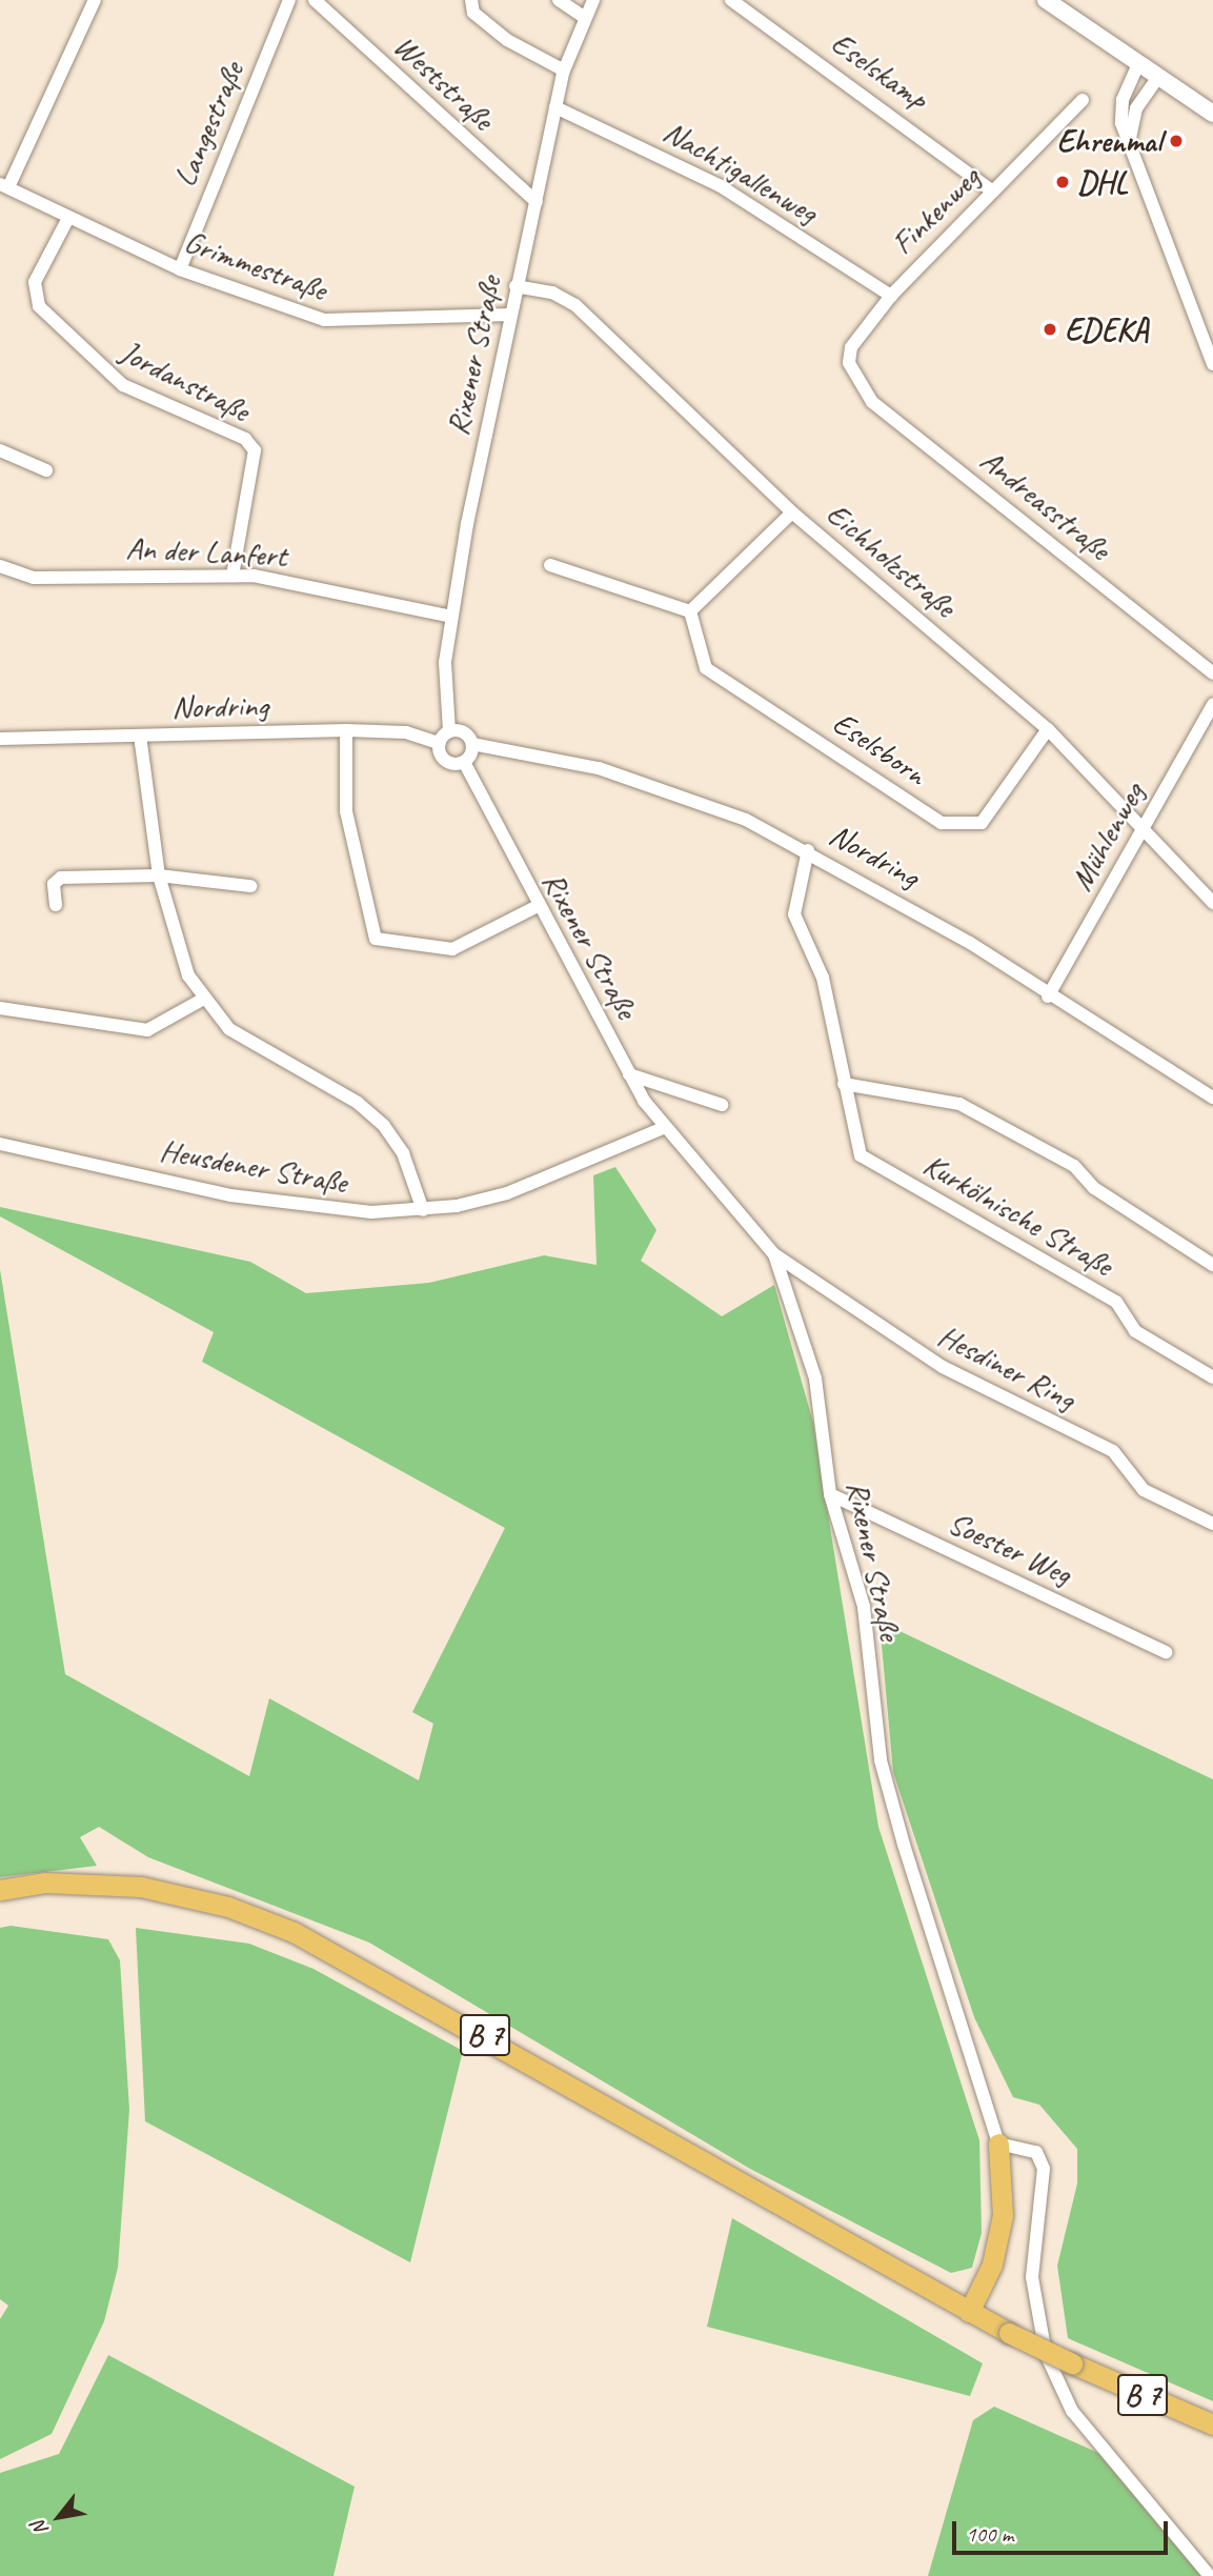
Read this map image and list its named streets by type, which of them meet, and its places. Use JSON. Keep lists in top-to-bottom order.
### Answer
{
  "streets": {
    "main road": ["B 7"],
    "street": [
      "Eselskamp",
      "Weststraße",
      "Langestraße",
      "Nachtigallenweg",
      "Finkenweg",
      "Grimmestraße",
      "Rixener Straße",
      "Jordanstraße",
      "Andreasstraße",
      "An der Lanfert",
      "Eichholzstraße",
      "Nordring",
      "Eselsborn",
      "Mühlenweg",
      "Heusdener Straße",
      "Kurkölnische Straße",
      "Hesdiner Ring",
      "Soester Weg"
    ]
  },
  "crossings": [
    ["Eselskamp", "Finkenweg"],
    ["Weststraße", "Rixener Straße"],
    ["Langestraße", "Grimmestraße"],
    ["Nachtigallenweg", "Finkenweg"],
    ["Nachtigallenweg", "Rixener Straße"],
    ["Finkenweg", "Andreasstraße"],
    ["Grimmestraße", "Rixener Straße"],
    ["Grimmestraße", "Jordanstraße"],
    ["Rixener Straße", "An der Lanfert"],
    ["Rixener Straße", "Eichholzstraße"],
    ["Rixener Straße", "Nordring"],
    ["Rixener Straße", "Heusdener Straße"],
    ["Rixener Straße", "Hesdiner Ring"],
    ["Rixener Straße", "Soester Weg"],
    ["Jordanstraße", "An der Lanfert"],
    ["Eichholzstraße", "Eselsborn"],
    ["Eichholzstraße", "Mühlenweg"],
    ["Nordring", "Mühlenweg"]
  ],
  "places": ["Ehrenmal", "DHL", "EDEKA"],
  "scale_bar": "100 m",
  "north": "bottom left"
}
